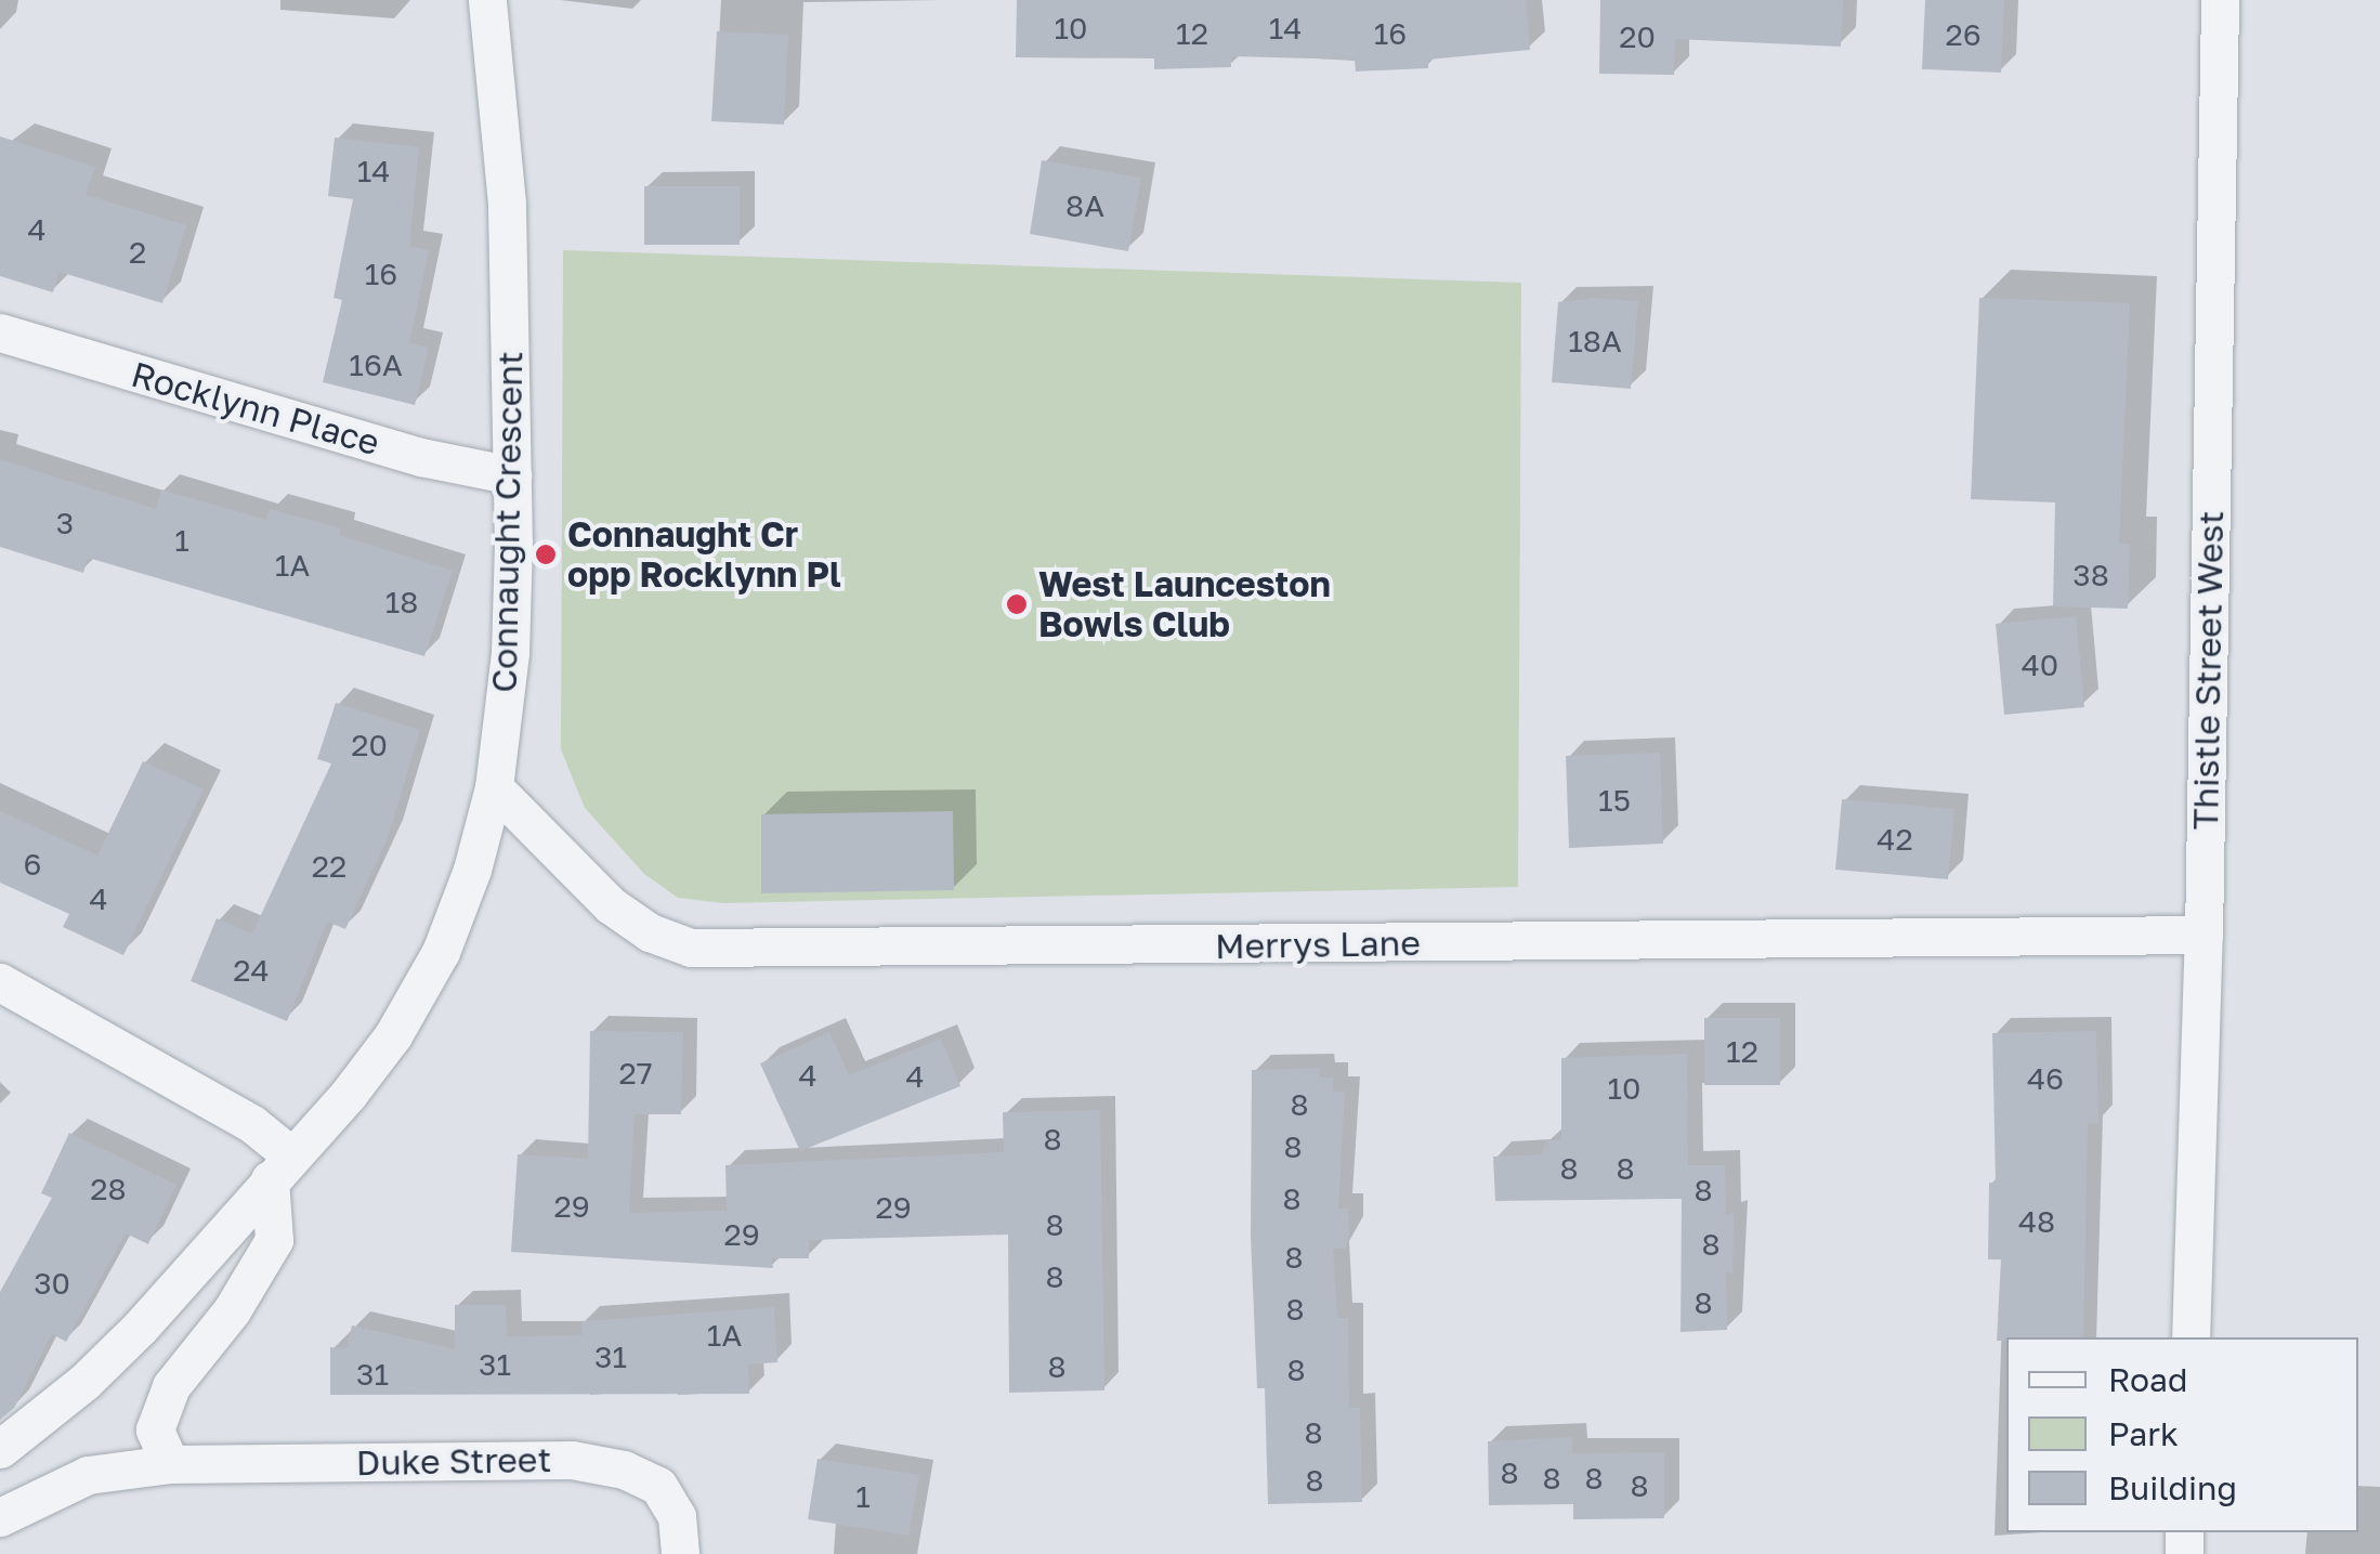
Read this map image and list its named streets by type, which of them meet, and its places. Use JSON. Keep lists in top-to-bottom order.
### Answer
{
  "streets": {
    "street": [
      "Rocklynn Place",
      "Connaught Crescent",
      "Thistle Street West",
      "Merrys Lane",
      "Duke Street"
    ]
  },
  "crossings": [
    ["Rocklynn Place", "Connaught Crescent"],
    ["Connaught Crescent", "Merrys Lane"],
    ["Thistle Street West", "Merrys Lane"]
  ],
  "places": ["Connaught Cr opp Rocklynn Pl", "West Launceston Bowls Club"],
  "house_numbers": [
    "10",
    "14",
    "12",
    "16",
    "26",
    "20",
    "14",
    "8A",
    "4",
    "2",
    "16",
    "18A",
    "16A",
    "3",
    "1",
    "1A",
    "38",
    "18",
    "40",
    "20",
    "15",
    "42",
    "6",
    "22",
    "4",
    "24",
    "12",
    "27",
    "4",
    "4",
    "46",
    "10",
    "8",
    "8",
    "8",
    "8",
    "8",
    "28",
    "8",
    "8",
    "29",
    "29",
    "48",
    "8",
    "29",
    "8",
    "8",
    "8",
    "30",
    "8",
    "8",
    "1A",
    "31",
    "31",
    "8",
    "8",
    "31",
    "8",
    "8",
    "8",
    "8",
    "8",
    "8",
    "1"
  ],
  "legend": ["Road", "Park", "Building"]
}
